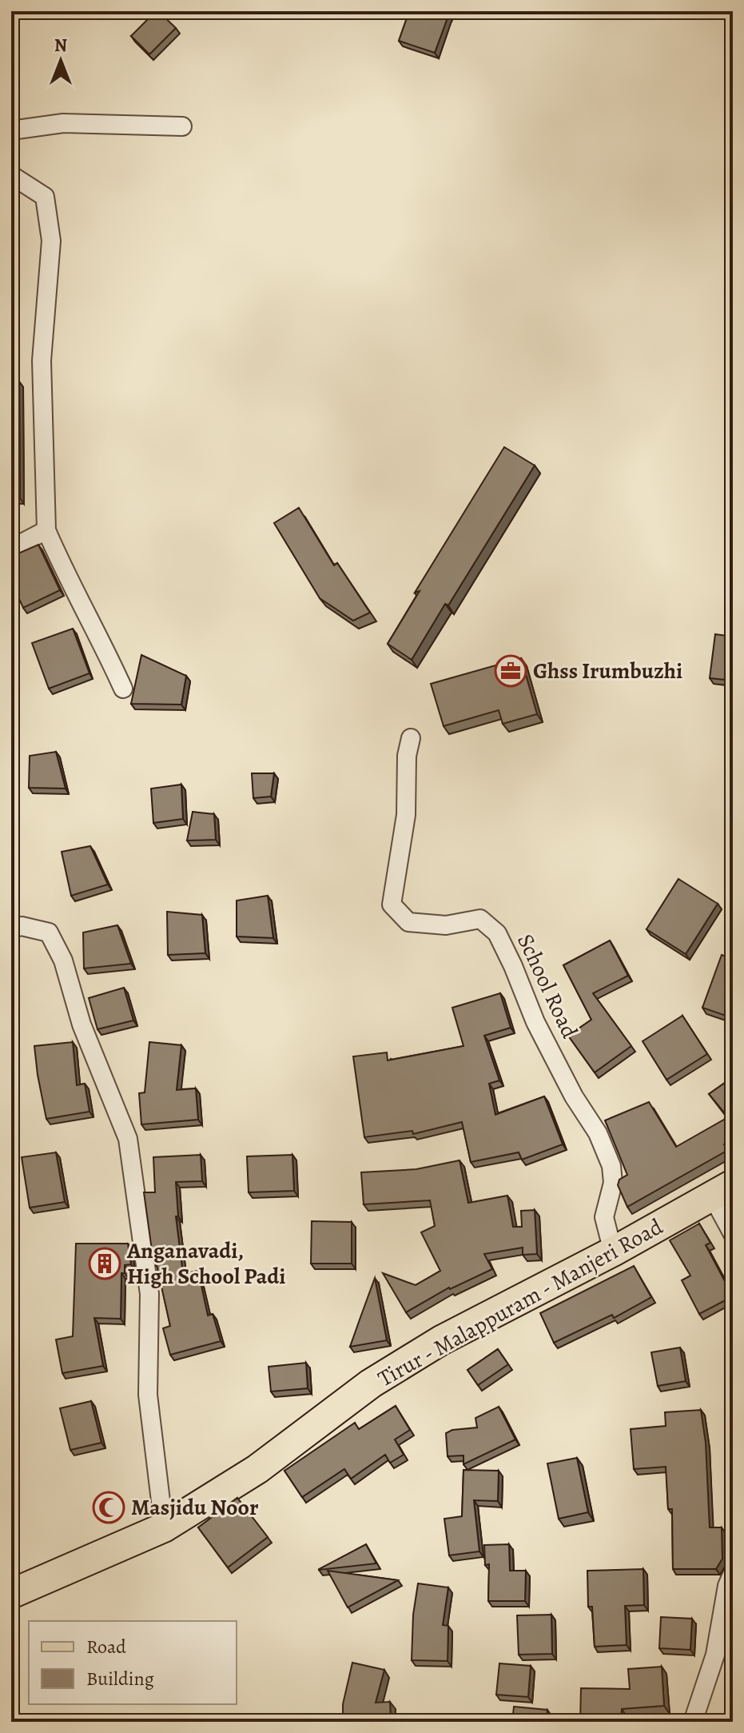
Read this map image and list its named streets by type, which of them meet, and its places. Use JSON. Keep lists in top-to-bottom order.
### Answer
{
  "streets": {
    "main road": ["Tirur - Malappuram - Manjeri Road"],
    "street": ["School Road"]
  },
  "crossings": [
    ["School Road", "Tirur - Malappuram - Manjeri Road"]
  ],
  "places": {
    "office": ["Ghss Irumbuzhi"],
    "building": ["Anganavadi, High School Padi"],
    "mosque": ["Masjidu Noor"]
  },
  "legend": ["Road", "Building"],
  "north": "top"
}
